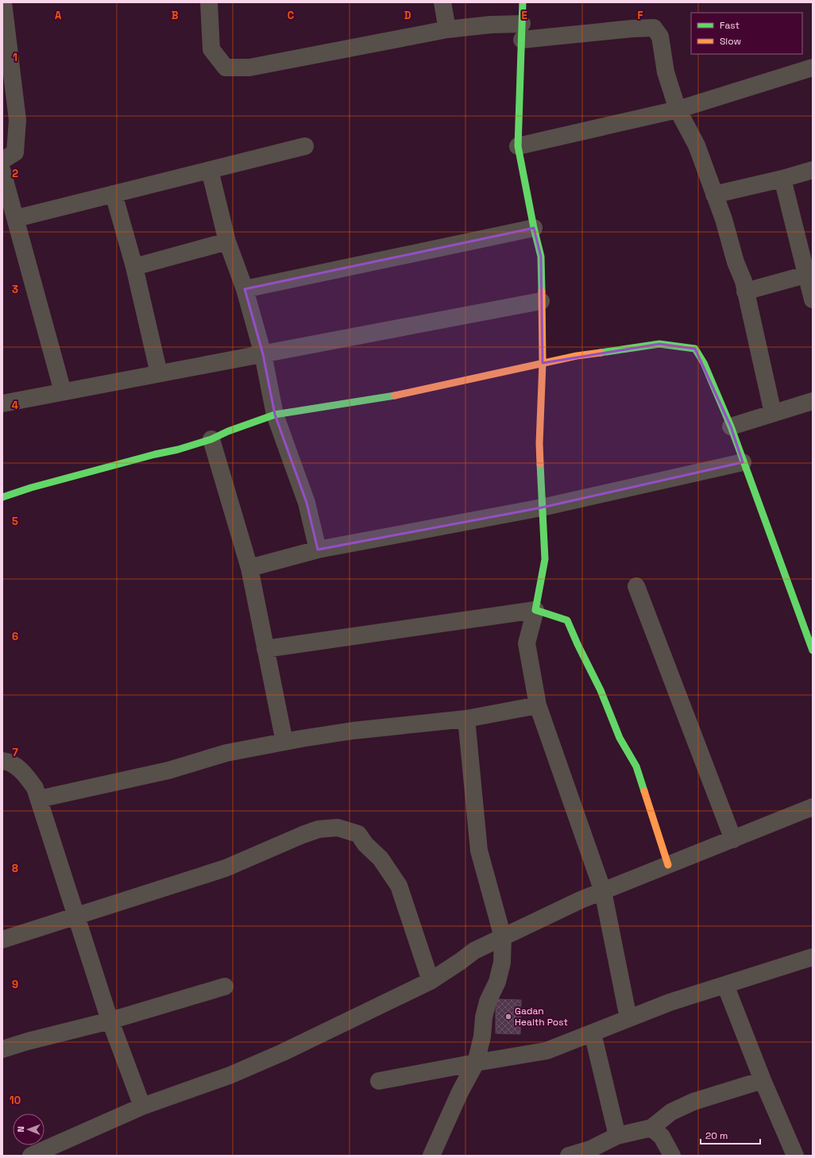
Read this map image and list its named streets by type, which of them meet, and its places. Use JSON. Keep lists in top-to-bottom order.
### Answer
{
  "places": ["Gadan Health Post"],
  "legend": ["Fast", "Slow"],
  "scale_bar": "20 m",
  "north": "left",
  "grid": {
    "columns": [
      "A",
      "B",
      "C",
      "D",
      "E",
      "F"
    ],
    "rows": [
      "1",
      "2",
      "3",
      "4",
      "5",
      "6",
      "7",
      "8",
      "9",
      "10"
    ]
  }
}
